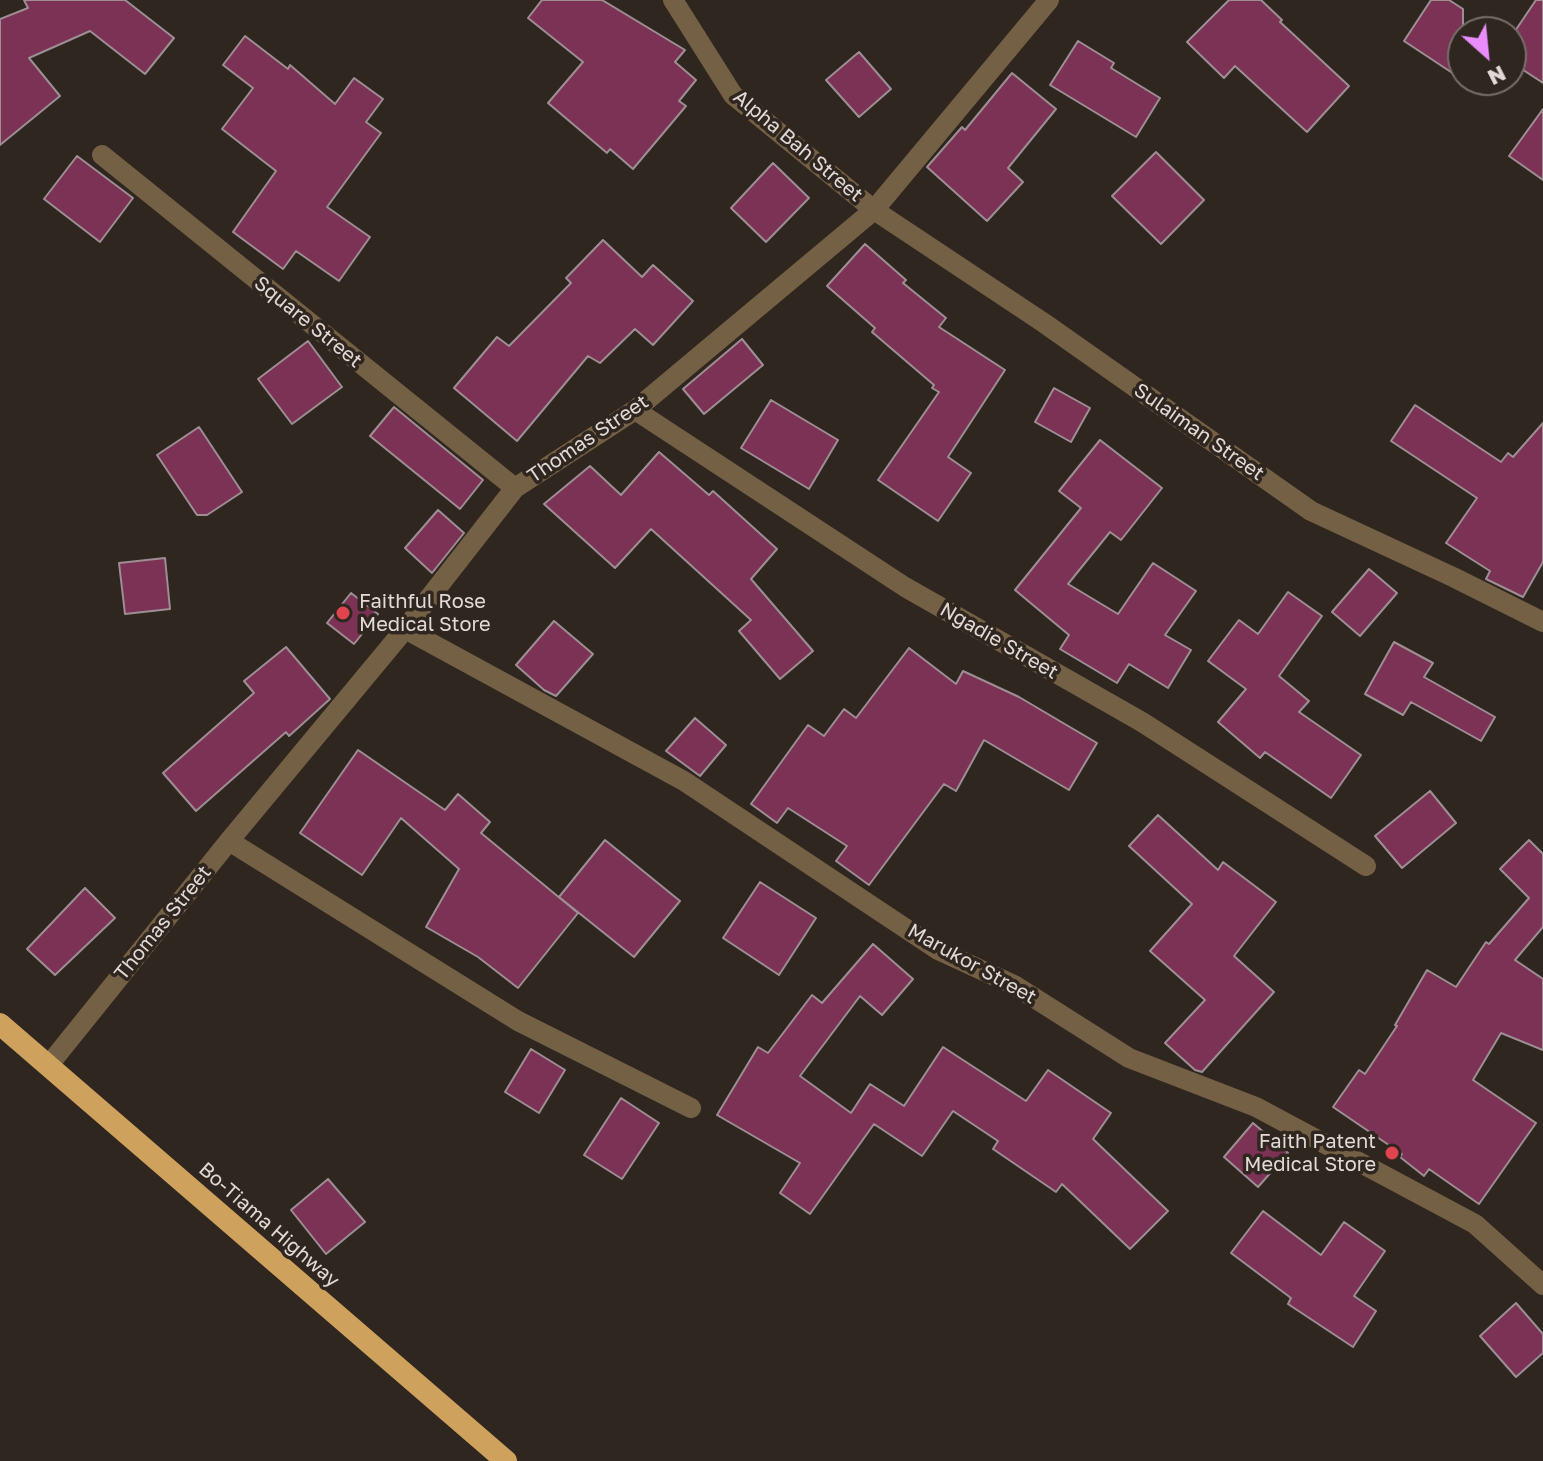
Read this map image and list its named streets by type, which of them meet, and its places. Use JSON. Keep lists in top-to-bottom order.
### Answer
{
  "streets": {
    "highway": ["Bo-Tiama Highway"],
    "street": [
      "Alpha Bah Street",
      "Square Street",
      "Sulaiman Street",
      "Thomas Street",
      "Ngadie Street",
      "Marukor Street"
    ]
  },
  "crossings": [
    ["Alpha Bah Street", "Sulaiman Street"],
    ["Alpha Bah Street", "Thomas Street"],
    ["Square Street", "Thomas Street"],
    ["Sulaiman Street", "Thomas Street"],
    ["Thomas Street", "Ngadie Street"],
    ["Thomas Street", "Marukor Street"],
    ["Thomas Street", "Bo-Tiama Highway"]
  ],
  "places": ["Faithful Rose Medical Store", "Faith Patent Medical Store"],
  "north": "bottom right"
}
